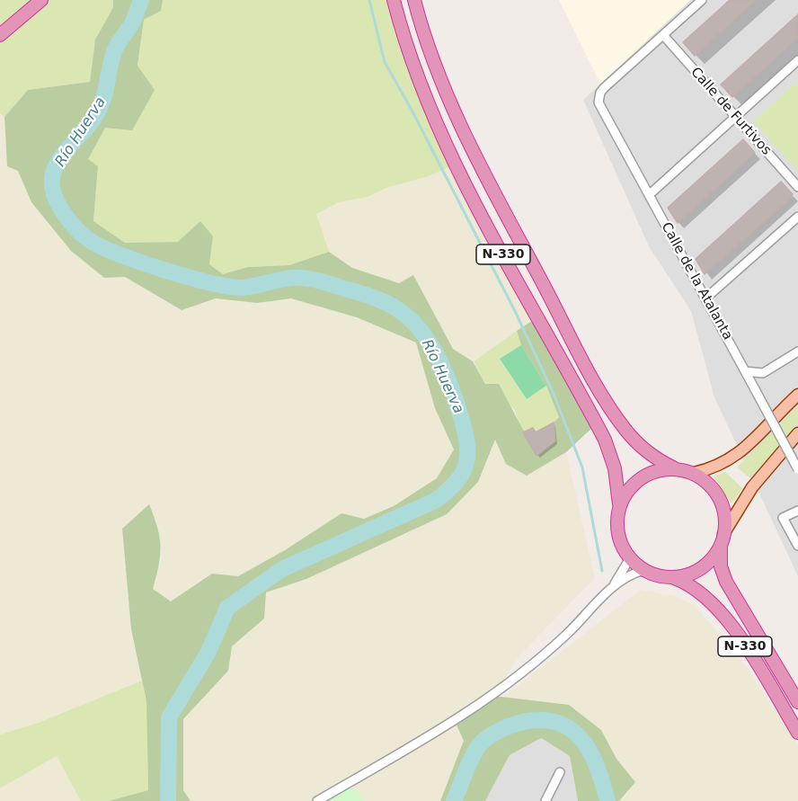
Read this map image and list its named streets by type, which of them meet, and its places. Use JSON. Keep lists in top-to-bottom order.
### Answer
{
  "streets": {
    "highway": ["N-330"],
    "street": ["Calle de Furtivos", "Calle de la Atalanta"]
  },
  "crossings": [
    ["Calle de Furtivos", "Calle de la Atalanta"]
  ],
  "water": ["Río Huerva"]
}
